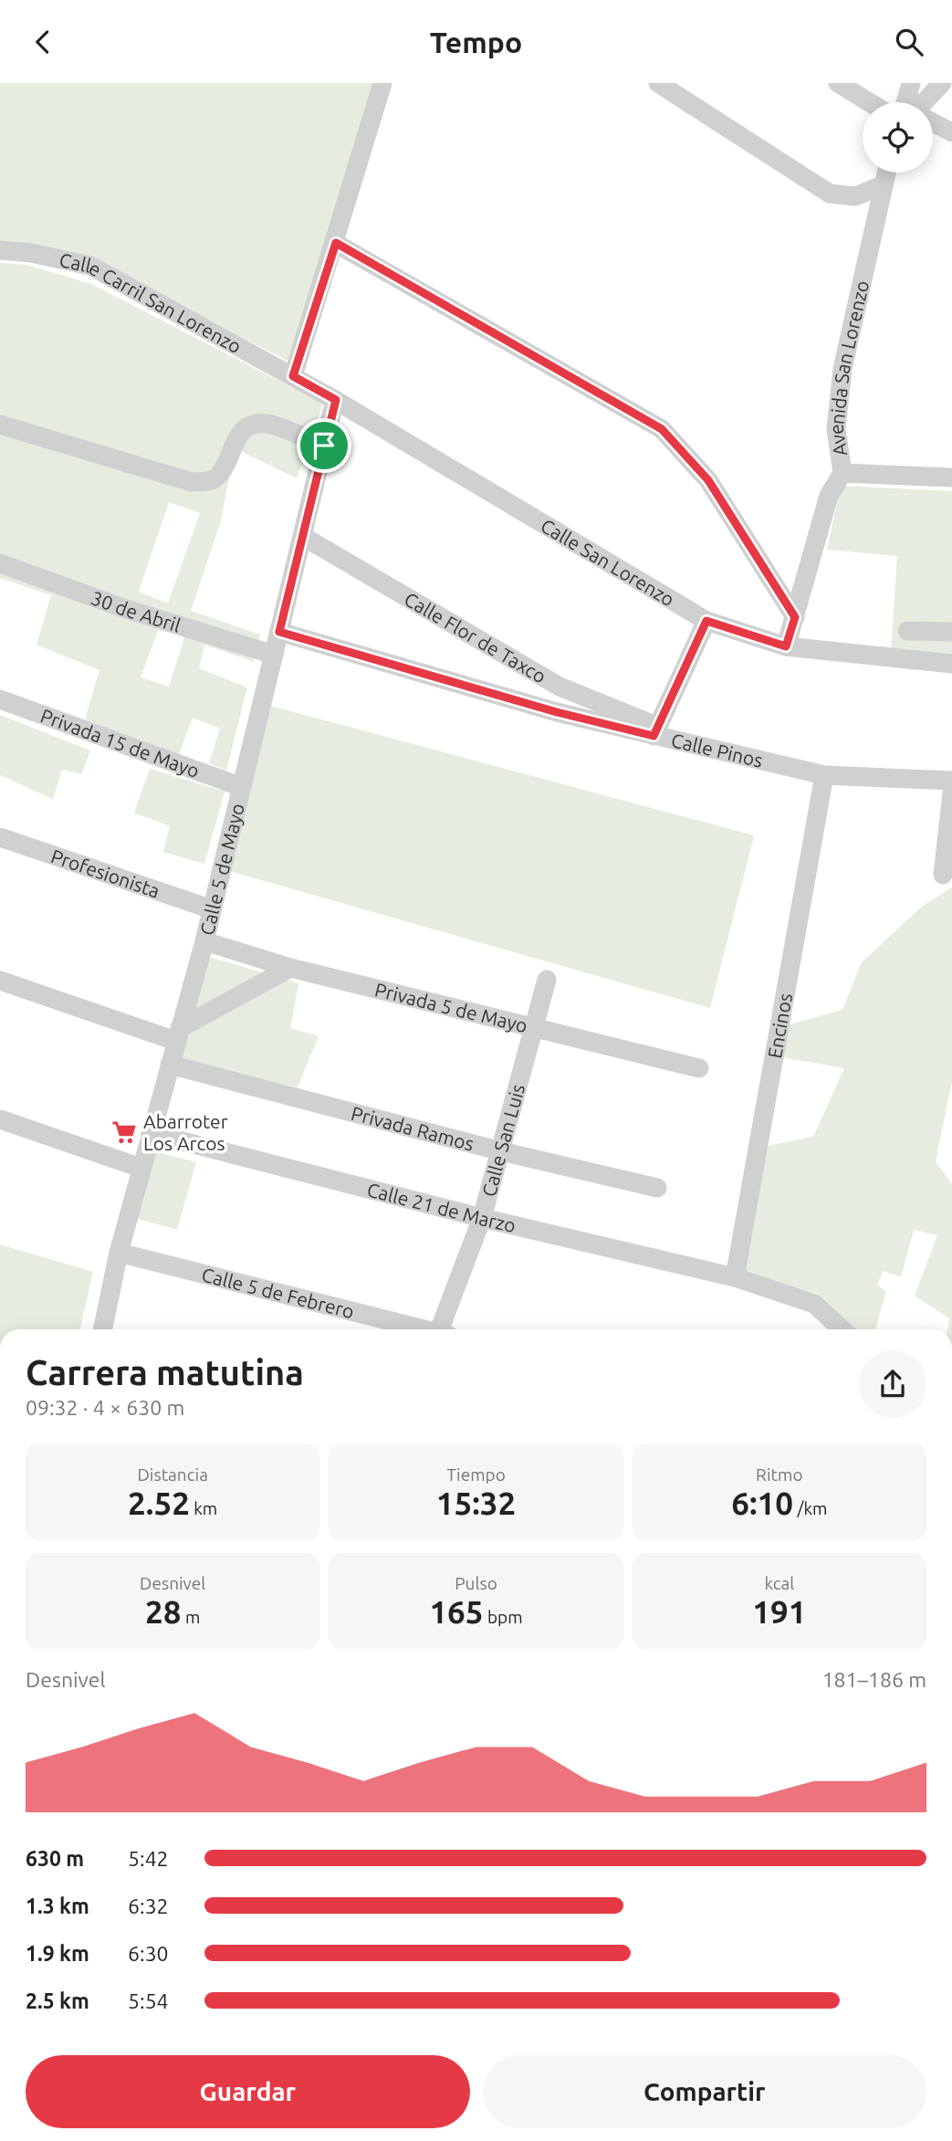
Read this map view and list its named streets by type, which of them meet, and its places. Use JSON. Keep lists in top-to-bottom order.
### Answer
{
  "streets": {
    "street": [
      "Calle Carril San Lorenzo",
      "Avenida San Lorenzo",
      "Calle San Lorenzo",
      "30 de Abril",
      "Calle Flor de Taxco",
      "Privada 15 de Mayo",
      "Calle Pinos",
      "Calle 5 de Mayo",
      "Profesionista",
      "Privada 5 de Mayo",
      "Encinos",
      "Privada Ramos",
      "Calle San Luis",
      "Calle 21 de Marzo",
      "Calle 5 de Febrero"
    ]
  },
  "crossings": [
    ["Calle Carril San Lorenzo", "Calle San Lorenzo"],
    ["Avenida San Lorenzo", "Calle San Lorenzo"],
    ["Calle San Lorenzo", "Calle 5 de Mayo"],
    ["30 de Abril", "Calle 5 de Mayo"],
    ["Calle Flor de Taxco", "Calle Pinos"],
    ["Calle Flor de Taxco", "Calle 5 de Mayo"],
    ["Privada 15 de Mayo", "Calle 5 de Mayo"],
    ["Calle Pinos", "Calle 5 de Mayo"],
    ["Calle Pinos", "Encinos"],
    ["Calle 5 de Mayo", "Profesionista"],
    ["Calle 5 de Mayo", "Privada 5 de Mayo"],
    ["Calle 5 de Mayo", "Privada Ramos"],
    ["Calle 5 de Mayo", "Calle 21 de Marzo"],
    ["Calle 5 de Mayo", "Calle 5 de Febrero"],
    ["Privada 5 de Mayo", "Calle San Luis"],
    ["Encinos", "Calle 21 de Marzo"],
    ["Privada Ramos", "Calle San Luis"],
    ["Calle San Luis", "Calle 21 de Marzo"]
  ],
  "places": {
    "supermarket": ["Abarroter Los Arcos"]
  },
  "page": {
    "header": "Tempo",
    "heading": ["Carrera matutina", "09:32 · 4 × 630 m"],
    "stats": [
      ["Distancia", "2.52 km"],
      ["Tiempo", "15:32"],
      ["Ritmo", "6:10 /km"],
      ["Desnivel", "28 m"],
      ["Pulso", "165 bpm"],
      ["kcal", "191"]
    ],
    "chart": ["Desnivel", "181–186 m"],
    "list": [
      {
        "name": "630 m",
        "note": "5:42"
      },
      {
        "name": "1.3 km",
        "note": "6:32"
      },
      {
        "name": "1.9 km",
        "note": "6:30"
      },
      {
        "name": "2.5 km",
        "note": "5:54"
      }
    ],
    "buttons": ["Guardar", "Compartir"]
  }
}
